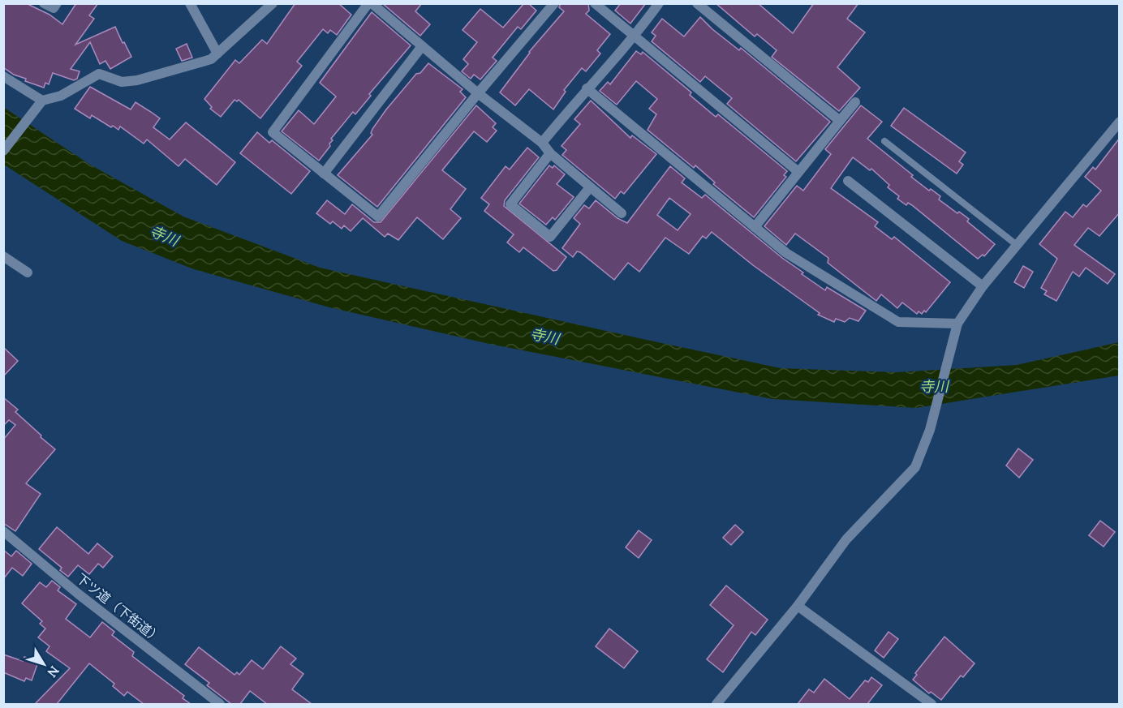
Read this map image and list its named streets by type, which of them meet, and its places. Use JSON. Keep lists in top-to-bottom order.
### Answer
{
  "streets": {
    "street": ["下ツ道（下街道）"]
  },
  "water": ["寺川"],
  "north": "bottom right"
}
